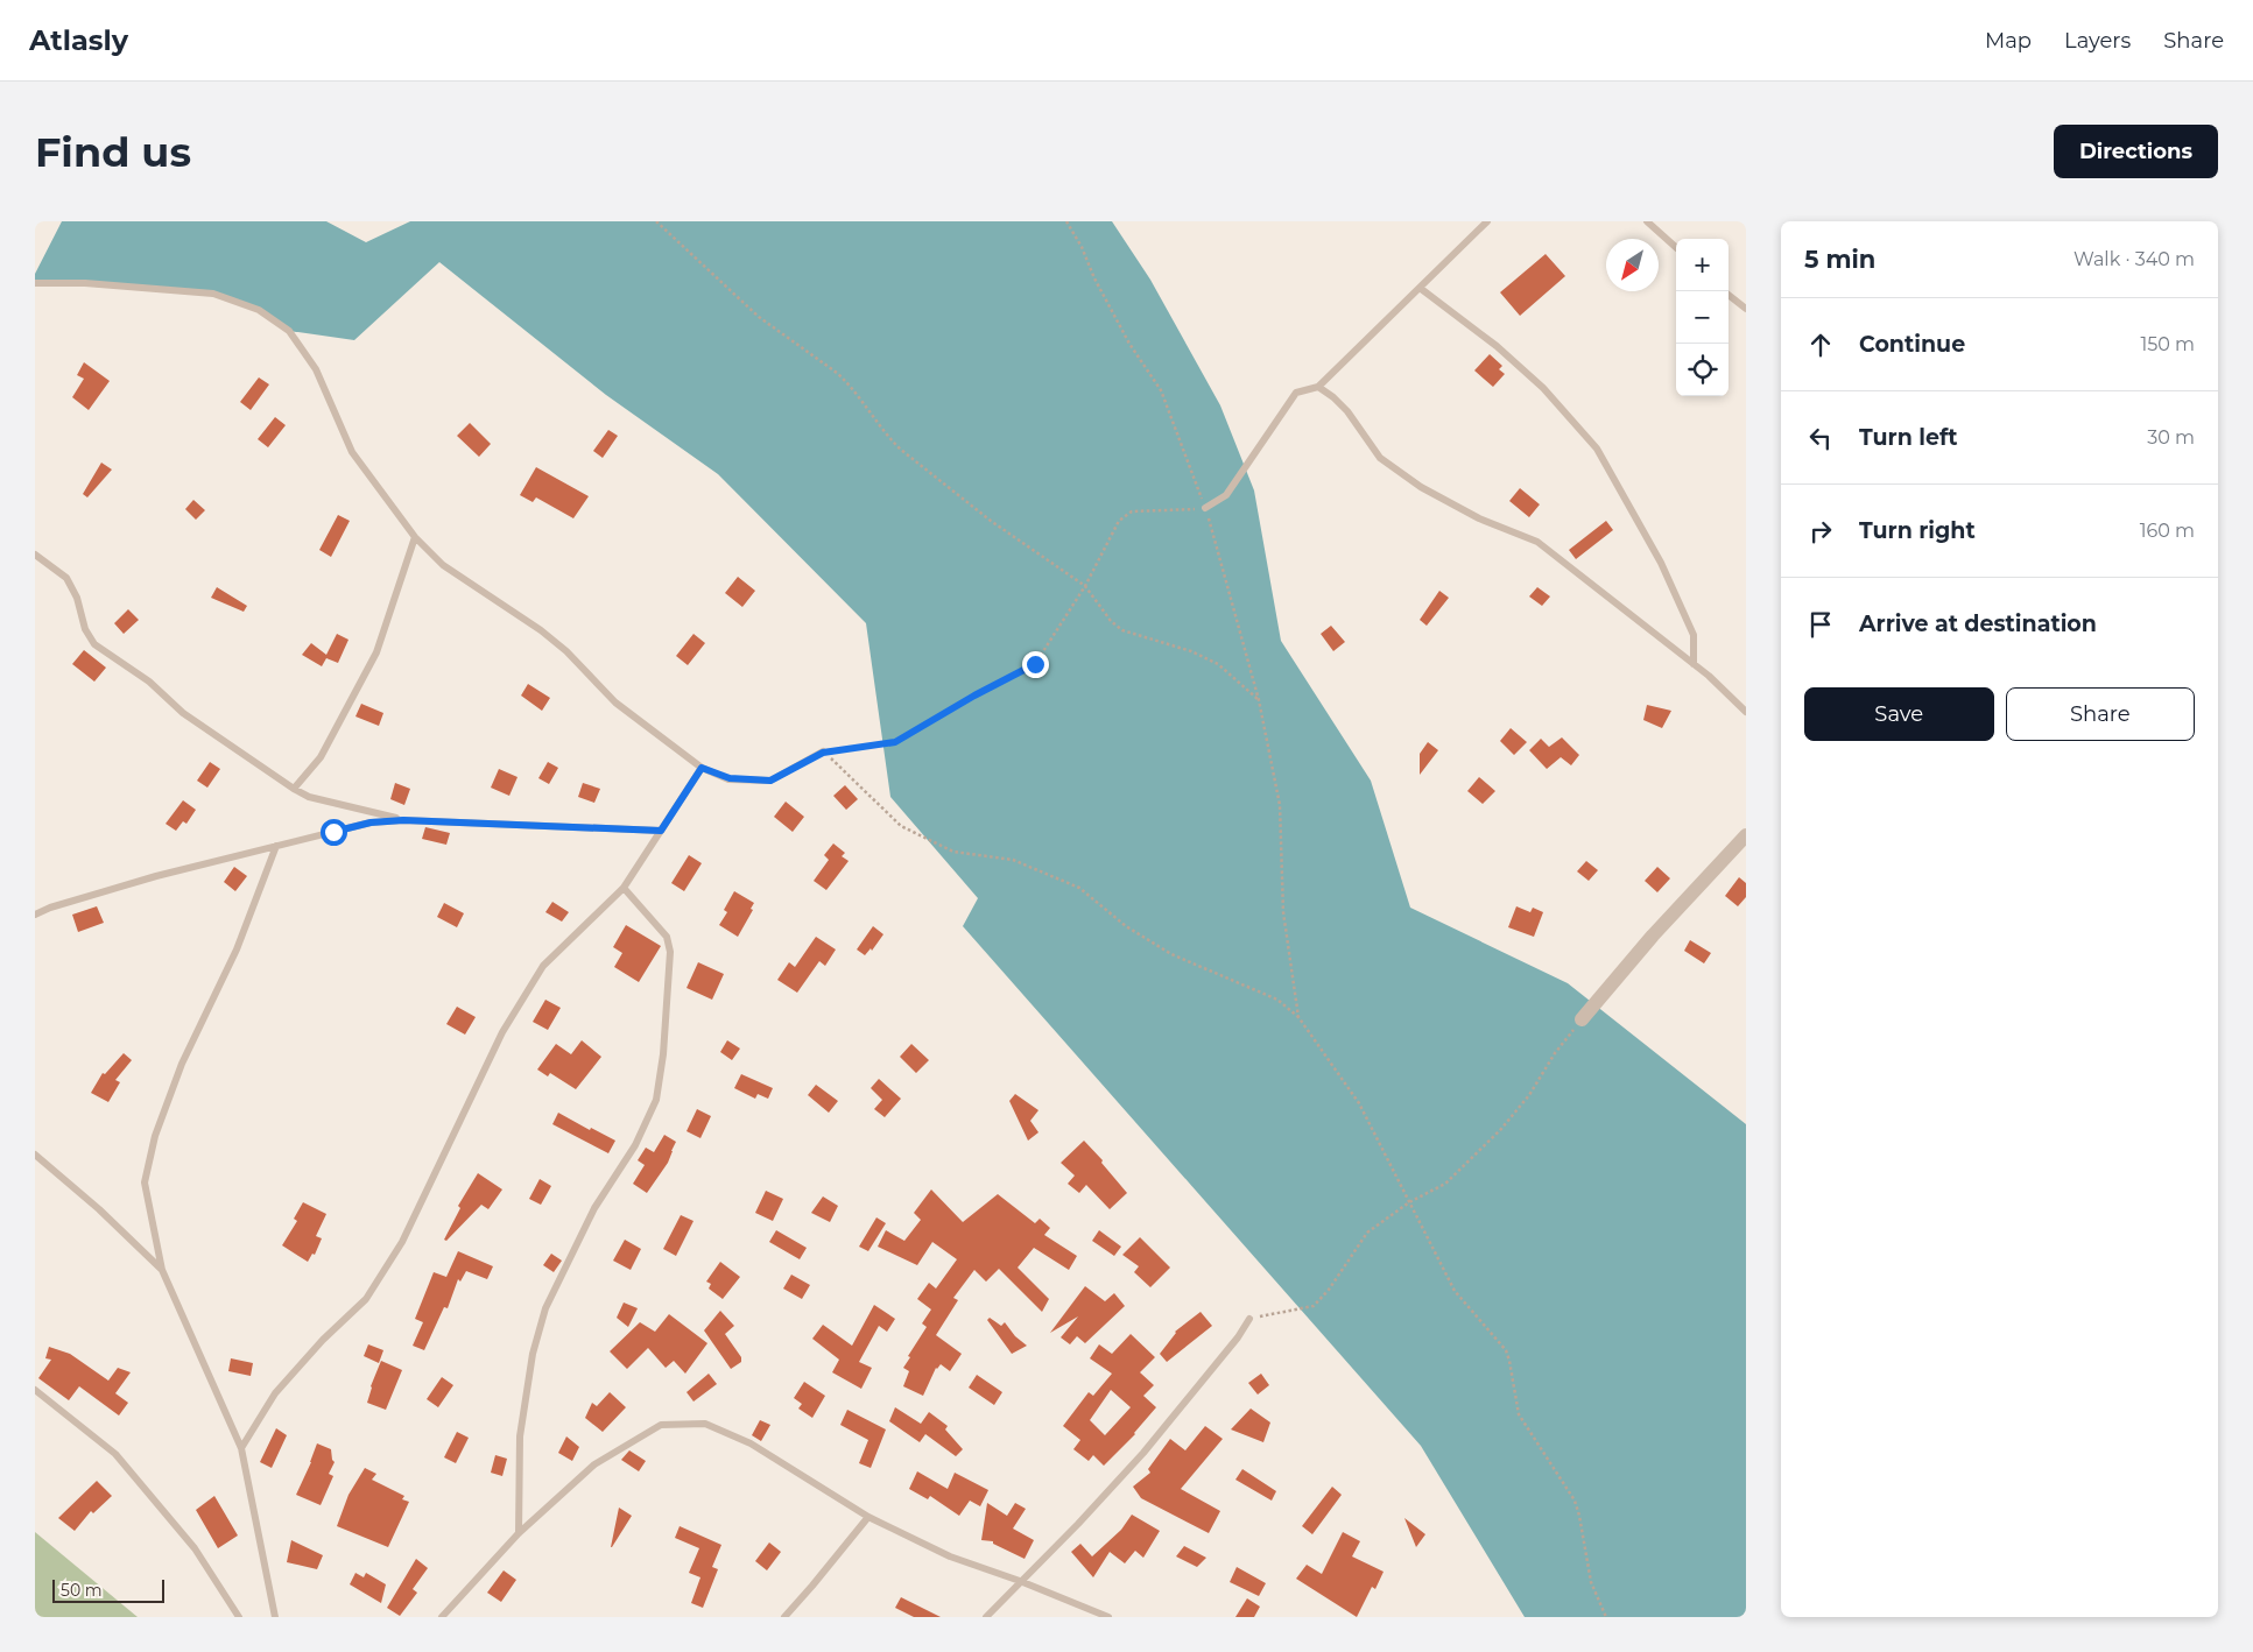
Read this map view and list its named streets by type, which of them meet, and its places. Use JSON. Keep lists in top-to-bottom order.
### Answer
{
  "scale_bar": "50 m",
  "north": "bottom left",
  "page": {
    "header": "Atlasly",
    "nav": ["Map", "Layers", "Share"],
    "buttons": [
      "Directions",
      ["Save", "Share"]
    ],
    "title": "Find us",
    "heading": ["5 min", "Walk · 340 m"],
    "map_buttons": ["+", "−"],
    "list": [
      ["Continue", "150 m"],
      ["Turn left", "30 m"],
      ["Turn right", "160 m"],
      "Arrive at destination"
    ],
    "scale": "50 m"
  }
}
